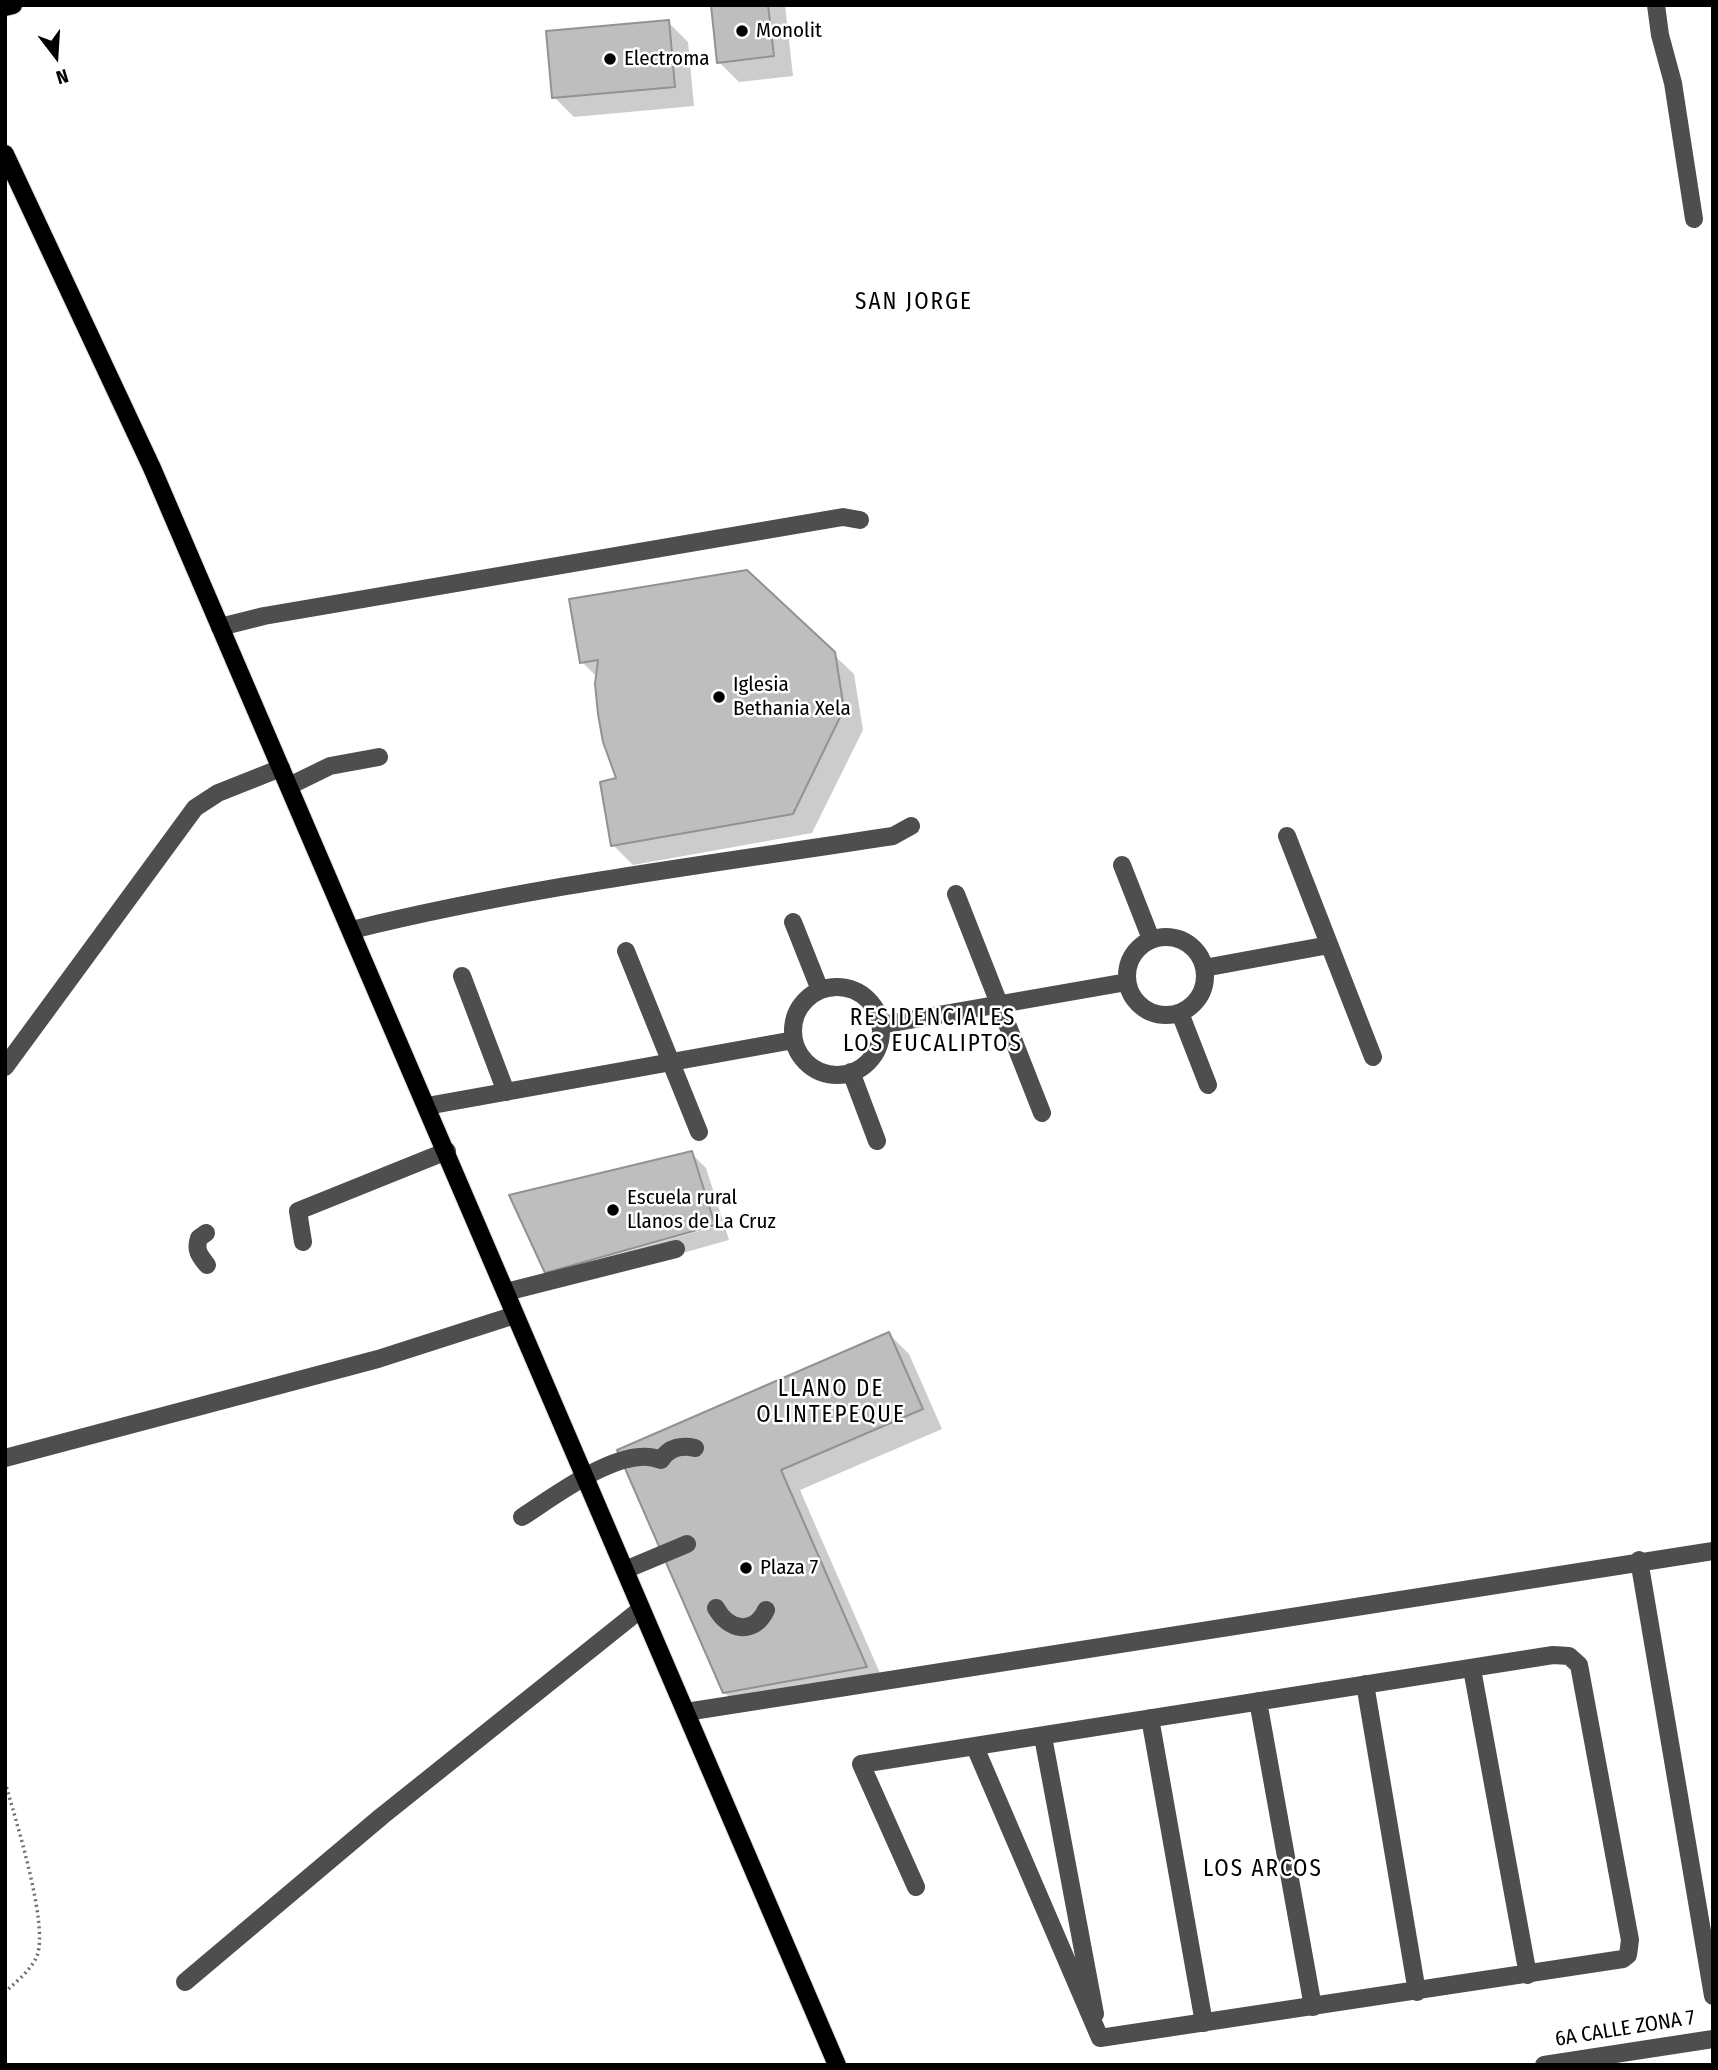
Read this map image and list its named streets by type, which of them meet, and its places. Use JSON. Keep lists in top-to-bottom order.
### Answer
{
  "streets": {
    "street": ["6A CALLE ZONA 7"]
  },
  "districts": [
    "SAN JORGE",
    "RESIDENCIALES LOS EUCALIPTOS",
    "LLANO DE OLINTEPEQUE",
    "LOS ARCOS"
  ],
  "places": [
    "Monolit",
    "Electroma",
    "Iglesia Bethania Xela",
    "Escuela rural Llanos de La Cruz",
    "Plaza 7"
  ],
  "north": "bottom"
}
